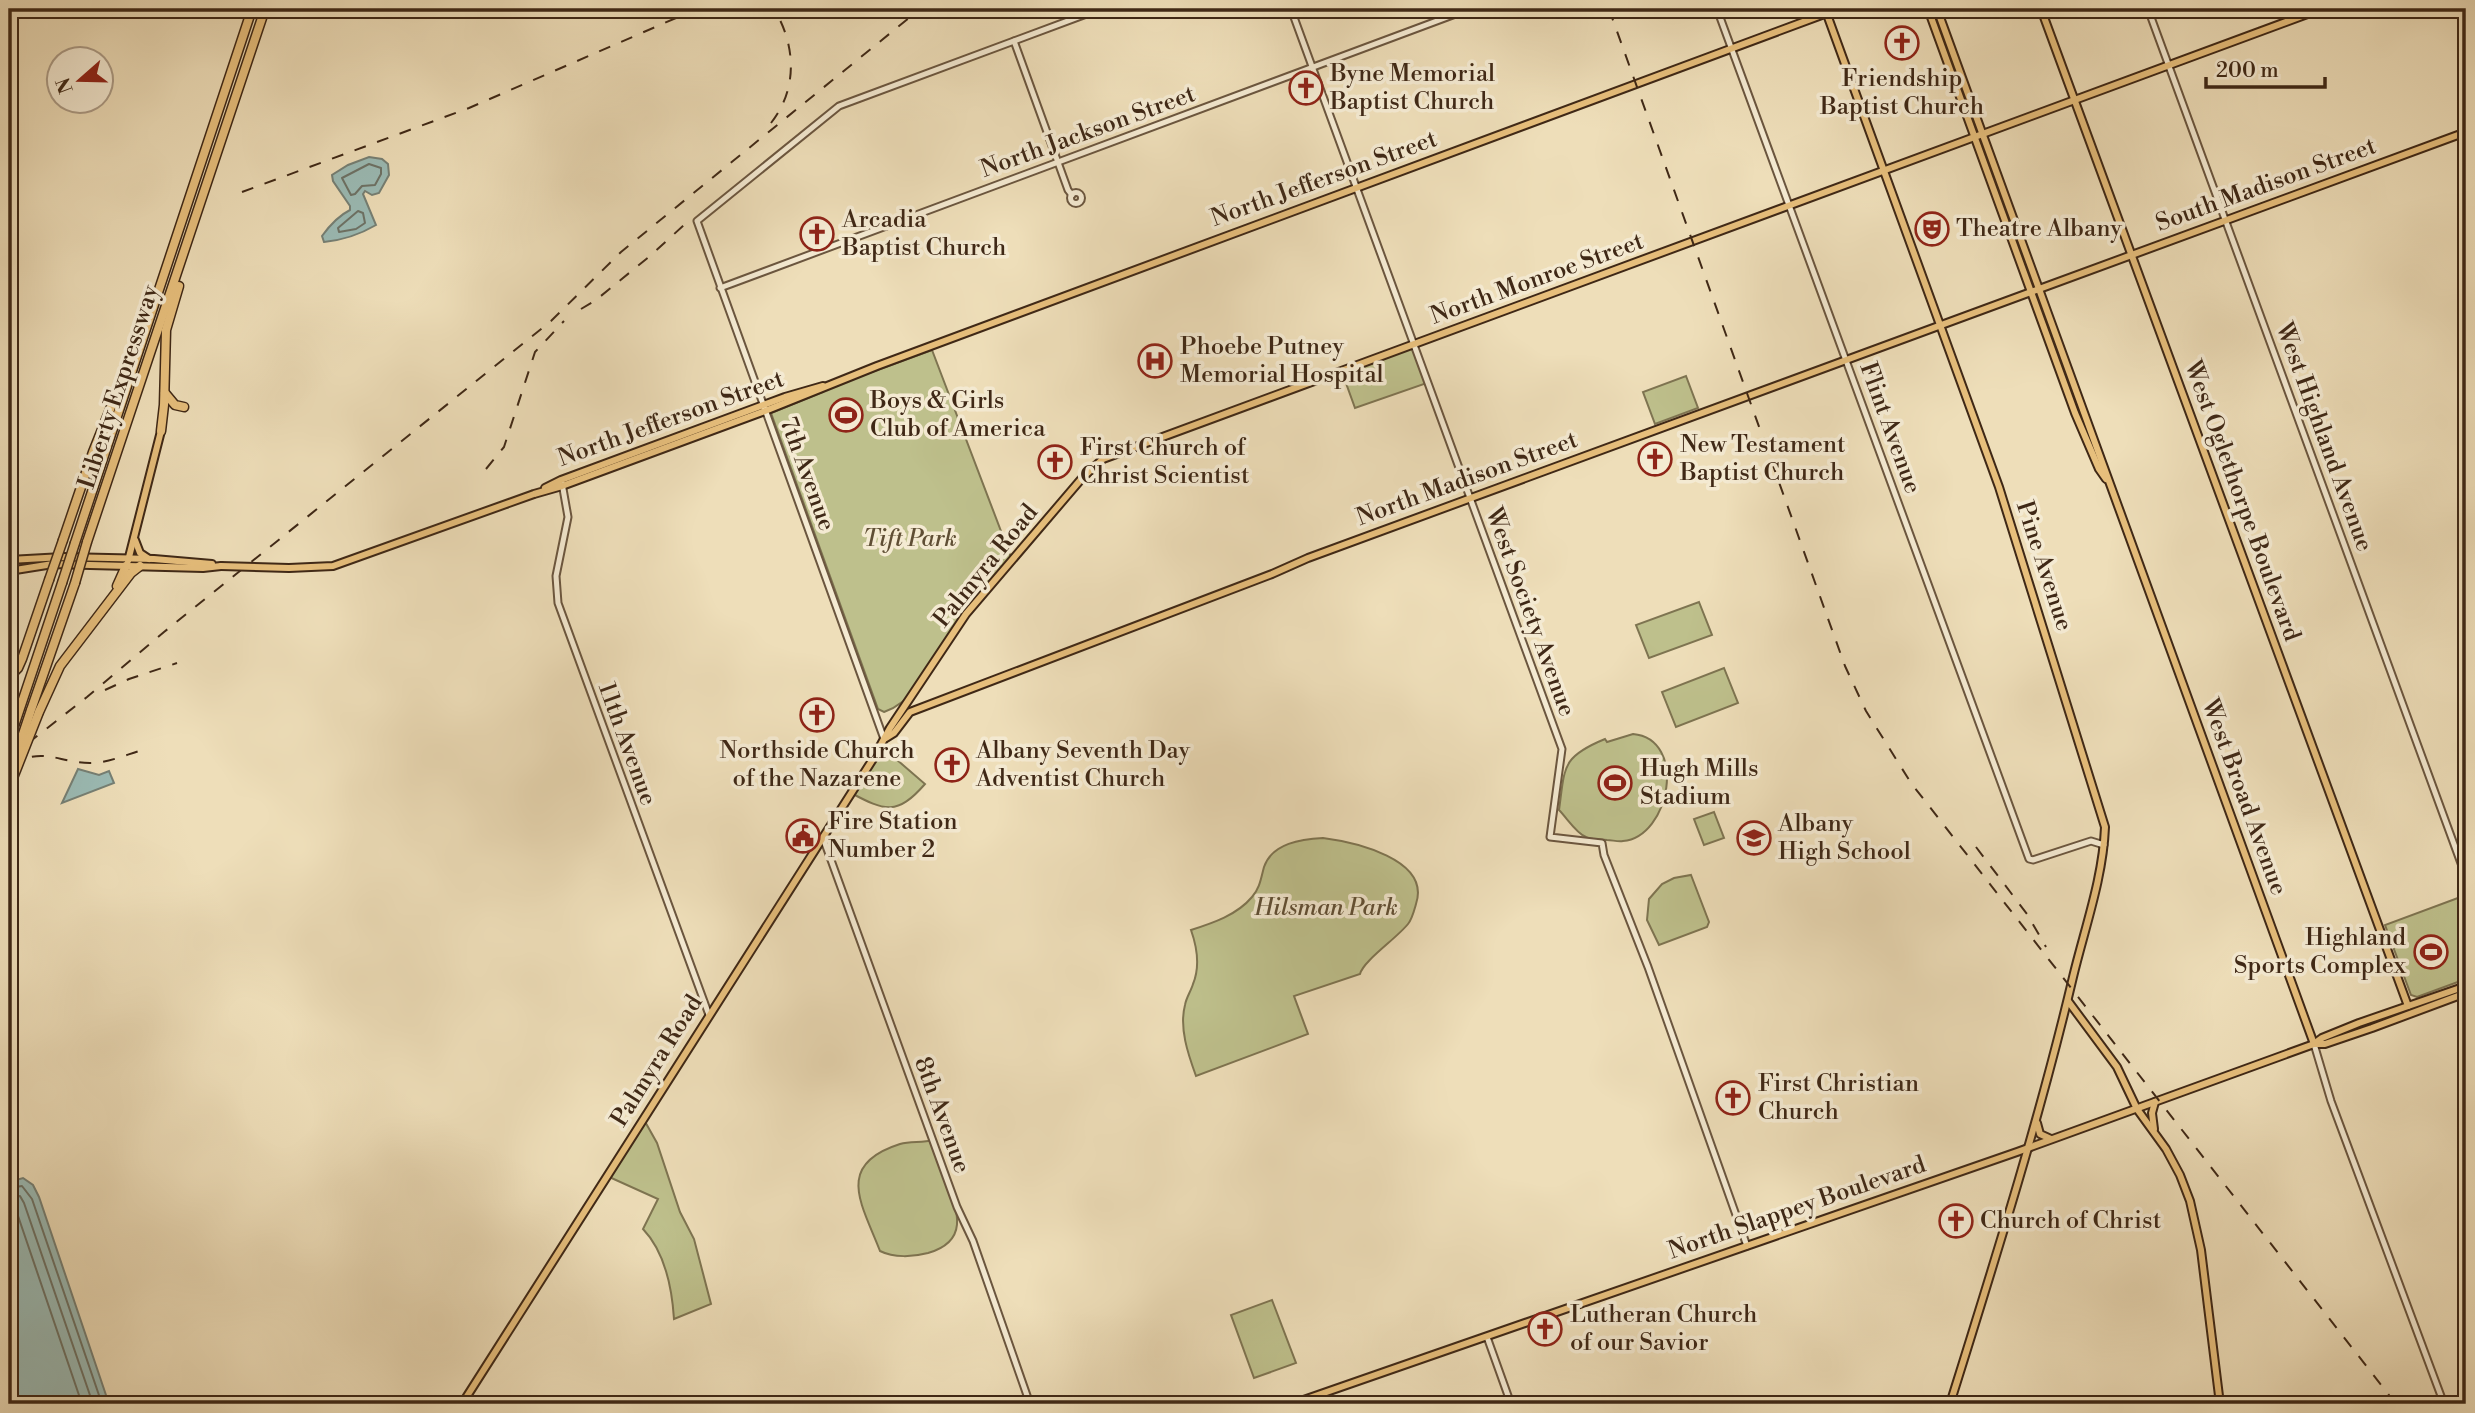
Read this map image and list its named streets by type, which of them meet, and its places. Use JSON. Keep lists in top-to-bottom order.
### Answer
{
  "streets": {
    "highway": ["Liberty Expressway"],
    "main road": [
      "North Jefferson Street",
      "South Madison Street",
      "North Monroe Street",
      "North Madison Street",
      "West Oglethorpe Boulevard",
      "Palmyra Road",
      "Pine Avenue",
      "West Broad Avenue",
      "North Slappey Boulevard"
    ],
    "street": [
      "North Jackson Street",
      "Flint Avenue",
      "West Highland Avenue",
      "7th Avenue",
      "West Society Avenue",
      "11th Avenue",
      "8th Avenue"
    ]
  },
  "crossings": [
    ["North Jackson Street", "7th Avenue"],
    ["North Jackson Street", "West Society Avenue"],
    ["North Jefferson Street", "Flint Avenue"],
    ["North Jefferson Street", "7th Avenue"],
    ["North Jefferson Street", "Pine Avenue"],
    ["North Jefferson Street", "West Society Avenue"],
    ["North Jefferson Street", "11th Avenue"],
    ["South Madison Street", "West Highland Avenue"],
    ["South Madison Street", "North Madison Street"],
    ["South Madison Street", "West Oglethorpe Boulevard"],
    ["South Madison Street", "West Broad Avenue"],
    ["North Monroe Street", "Flint Avenue"],
    ["North Monroe Street", "West Highland Avenue"],
    ["North Monroe Street", "West Oglethorpe Boulevard"],
    ["North Monroe Street", "Palmyra Road"],
    ["North Monroe Street", "Pine Avenue"],
    ["North Monroe Street", "West Society Avenue"],
    ["North Monroe Street", "West Broad Avenue"],
    ["Flint Avenue", "North Madison Street"],
    ["Flint Avenue", "Pine Avenue"],
    ["7th Avenue", "Palmyra Road"],
    ["North Madison Street", "Palmyra Road"],
    ["North Madison Street", "Pine Avenue"],
    ["North Madison Street", "West Society Avenue"],
    ["North Madison Street", "West Broad Avenue"],
    ["West Oglethorpe Boulevard", "North Slappey Boulevard"],
    ["Palmyra Road", "11th Avenue"],
    ["Palmyra Road", "8th Avenue"],
    ["Pine Avenue", "North Slappey Boulevard"],
    ["West Society Avenue", "North Slappey Boulevard"],
    ["West Broad Avenue", "North Slappey Boulevard"]
  ],
  "parks": ["Tift Park", "Hilsman Park"],
  "places": {
    "church": [
      "Friendship Baptist Church",
      "Byne Memorial Baptist Church",
      "Arcadia Baptist Church",
      "New Testament Baptist Church",
      "First Church of Christ Scientist",
      "Northside Church of the Nazarene",
      "Albany Seventh Day Adventist Church",
      "First Christian Church",
      "Church of Christ",
      "Lutheran Church of our Savior"
    ],
    "theatre": ["Theatre Albany"],
    "hospital": ["Phoebe Putney Memorial Hospital"],
    "sports": ["Boys & Girls Club of America", "Hugh Mills Stadium", "Highland Sports Complex"],
    "public building": ["Fire Station Number 2"],
    "school or university": ["Albany High School"]
  },
  "scale_bar": "200 m",
  "north": "left"
}
